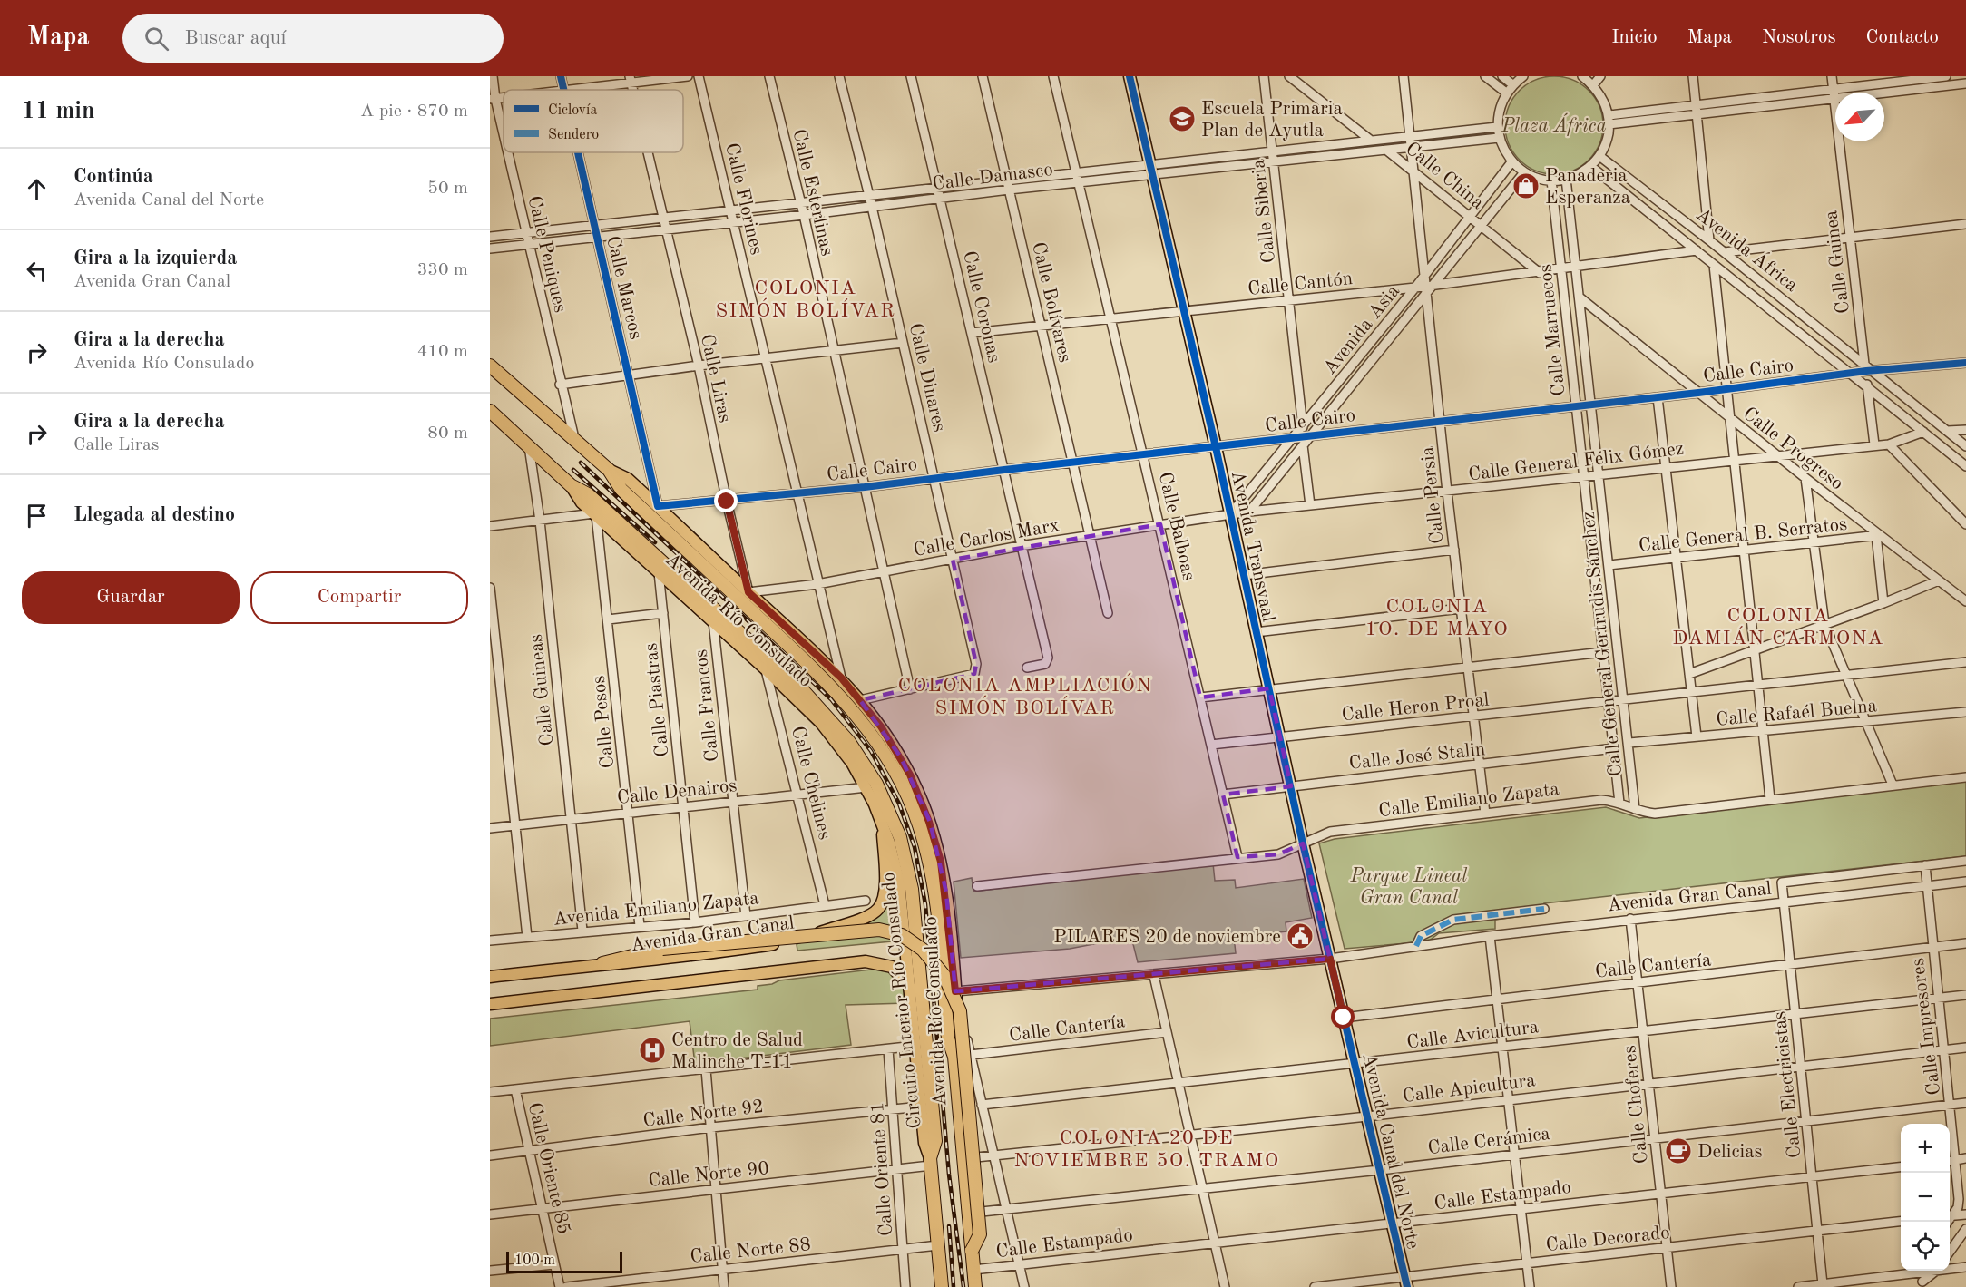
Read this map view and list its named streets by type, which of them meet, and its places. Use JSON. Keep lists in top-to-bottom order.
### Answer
{
  "streets": {
    "highway": ["Avenida Río Consulado", "Circuito Interior Río Consulado"],
    "main road": ["Avenida Transvaal", "Avenida Gran Canal", "Avenida Canal del Norte"],
    "street": [
      "Calle China",
      "Calle Damasco",
      "Calle Esterlinas",
      "Calle Florines",
      "Calle Siberia",
      "Avenida África",
      "Calle Peniques",
      "Calle Guinea",
      "Calle Cantón",
      "Calle Marcos",
      "Calle Bolívares",
      "Calle Coronas",
      "Avenida Asia",
      "Calle Marruecos",
      "Calle Cairo",
      "Calle Dinares",
      "Calle Liras",
      "Calle Progreso",
      "Calle General Félix Gómez",
      "Calle Persia",
      "Calle Balboas",
      "Calle General B. Serratos",
      "Calle Carlos Marx",
      "Calle General Gertrudis Sánchez",
      "Calle Guineas",
      "Calle Piastras",
      "Calle Francos",
      "Calle Heron Proal",
      "Calle Rafaél Buelna",
      "Calle Pesos",
      "Calle José Stalin",
      "Calle Chelines",
      "Calle Denairos",
      "Calle Emiliano Zapata",
      "Avenida Emiliano Zapata",
      "Calle Cantería",
      "Calle Impresores",
      "Calle Avicultura",
      "Calle Electricistas",
      "Calle Apicultura",
      "Calle Choferes",
      "Calle Norte 92",
      "Calle Cerámica",
      "Calle Oriente 85",
      "Calle Oriente 81",
      "Calle Norte 90",
      "Calle Estampado",
      "Calle Decorado",
      "Calle Norte 88"
    ]
  },
  "crossings": [
    ["Calle China", "Calle Damasco"],
    ["Calle China", "Avenida Asia"],
    ["Calle China", "Calle Persia"],
    ["Calle Damasco", "Calle Esterlinas"],
    ["Calle Damasco", "Calle Florines"],
    ["Calle Damasco", "Calle Siberia"],
    ["Calle Damasco", "Calle Peniques"],
    ["Calle Damasco", "Calle Marcos"],
    ["Calle Damasco", "Calle Bolívares"],
    ["Calle Damasco", "Calle Coronas"],
    ["Calle Damasco", "Calle Dinares"],
    ["Calle Damasco", "Calle Liras"],
    ["Calle Damasco", "Calle Persia"],
    ["Calle Damasco", "Calle Balboas"],
    ["Calle Damasco", "Avenida Transvaal"],
    ["Calle Esterlinas", "Calle Cairo"],
    ["Calle Esterlinas", "Calle Dinares"],
    ["Calle Esterlinas", "Calle Carlos Marx"],
    ["Calle Florines", "Calle Cairo"],
    ["Calle Florines", "Calle Carlos Marx"],
    ["Calle Florines", "Avenida Río Consulado"],
    ["Calle Siberia", "Calle Cantón"],
    ["Calle Siberia", "Avenida Asia"],
    ["Calle Siberia", "Calle Cairo"],
    ["Calle Siberia", "Calle General Félix Gómez"],
    ["Avenida África", "Calle Guinea"],
    ["Avenida África", "Calle Cantón"],
    ["Avenida África", "Calle Cairo"],
    ["Avenida África", "Calle General Félix Gómez"],
    ["Calle Peniques", "Avenida Río Consulado"],
    ["Calle Guinea", "Calle Cairo"],
    ["Calle Guinea", "Calle General Félix Gómez"],
    ["Calle Cantón", "Calle Bolívares"],
    ["Calle Cantón", "Calle Coronas"],
    ["Calle Cantón", "Avenida Asia"],
    ["Calle Cantón", "Calle Marruecos"],
    ["Calle Cantón", "Calle Persia"],
    ["Calle Cantón", "Calle Balboas"],
    ["Calle Cantón", "Avenida Transvaal"],
    ["Calle Marcos", "Calle Cairo"],
    ["Calle Marcos", "Avenida Río Consulado"],
    ["Calle Bolívares", "Calle Cairo"],
    ["Calle Bolívares", "Calle Carlos Marx"],
    ["Calle Coronas", "Calle Cairo"],
    ["Calle Coronas", "Calle Carlos Marx"],
    ["Avenida Asia", "Calle Cairo"],
    ["Avenida Asia", "Calle General Félix Gómez"],
    ["Avenida Asia", "Calle Persia"],
    ["Avenida Asia", "Calle Carlos Marx"],
    ["Avenida Asia", "Avenida Transvaal"],
    ["Calle Marruecos", "Calle Cairo"],
    ["Calle Marruecos", "Calle Progreso"],
    ["Calle Marruecos", "Calle General Félix Gómez"],
    ["Calle Marruecos", "Calle General Gertrudis Sánchez"],
    ["Calle Cairo", "Calle Dinares"],
    ["Calle Cairo", "Calle Liras"],
    ["Calle Cairo", "Calle Progreso"],
    ["Calle Cairo", "Calle Persia"],
    ["Calle Cairo", "Calle Balboas"],
    ["Calle Cairo", "Avenida Transvaal"],
    ["Calle Cairo", "Avenida Río Consulado"],
    ["Calle Dinares", "Calle Carlos Marx"],
    ["Calle Liras", "Calle Carlos Marx"],
    ["Calle Liras", "Avenida Río Consulado"],
    ["Calle Progreso", "Calle General Félix Gómez"],
    ["Calle Progreso", "Calle General B. Serratos"],
    ["Calle General Félix Gómez", "Calle Persia"],
    ["Calle General Félix Gómez", "Calle Carlos Marx"],
    ["Calle General Félix Gómez", "Avenida Transvaal"],
    ["Calle General Félix Gómez", "Calle General Gertrudis Sánchez"],
    ["Calle Persia", "Calle Heron Proal"],
    ["Calle Persia", "Calle José Stalin"],
    ["Calle Persia", "Calle Emiliano Zapata"],
    ["Calle Balboas", "Calle Carlos Marx"],
    ["Calle Balboas", "Calle Heron Proal"],
    ["Calle Balboas", "Calle José Stalin"],
    ["Calle Balboas", "Calle Emiliano Zapata"],
    ["Calle General B. Serratos", "Calle General Gertrudis Sánchez"],
    ["Calle Carlos Marx", "Avenida Transvaal"],
    ["Calle Carlos Marx", "Avenida Río Consulado"],
    ["Avenida Transvaal", "Calle Heron Proal"],
    ["Avenida Transvaal", "Calle José Stalin"],
    ["Avenida Transvaal", "Calle Emiliano Zapata"],
    ["Avenida Transvaal", "Avenida Gran Canal"],
    ["Avenida Transvaal", "Avenida Canal del Norte"],
    ["Avenida Río Consulado", "Calle Guineas"],
    ["Avenida Río Consulado", "Calle Piastras"],
    ["Avenida Río Consulado", "Calle Francos"],
    ["Avenida Río Consulado", "Calle Pesos"],
    ["Avenida Río Consulado", "Calle Chelines"],
    ["Avenida Río Consulado", "Calle Denairos"],
    ["Avenida Río Consulado", "Avenida Gran Canal"],
    ["Avenida Río Consulado", "Circuito Interior Río Consulado"],
    ["Avenida Río Consulado", "Calle Norte 92"],
    ["Avenida Río Consulado", "Calle Norte 90"],
    ["Avenida Río Consulado", "Calle Estampado"],
    ["Avenida Río Consulado", "Calle Norte 88"],
    ["Calle General Gertrudis Sánchez", "Calle Heron Proal"],
    ["Calle General Gertrudis Sánchez", "Calle Rafaél Buelna"],
    ["Calle General Gertrudis Sánchez", "Calle José Stalin"],
    ["Calle General Gertrudis Sánchez", "Calle Emiliano Zapata"],
    ["Calle Guineas", "Calle Denairos"],
    ["Calle Guineas", "Avenida Emiliano Zapata"],
    ["Calle Piastras", "Calle Denairos"],
    ["Calle Piastras", "Avenida Emiliano Zapata"],
    ["Calle Francos", "Calle Denairos"],
    ["Calle Francos", "Avenida Emiliano Zapata"],
    ["Calle Pesos", "Calle Denairos"],
    ["Calle Pesos", "Avenida Emiliano Zapata"],
    ["Calle Chelines", "Calle Denairos"],
    ["Calle Chelines", "Avenida Emiliano Zapata"],
    ["Avenida Gran Canal", "Calle Impresores"],
    ["Avenida Gran Canal", "Calle Electricistas"],
    ["Avenida Gran Canal", "Calle Choferes"],
    ["Avenida Gran Canal", "Avenida Canal del Norte"],
    ["Calle Cantería", "Calle Impresores"],
    ["Calle Cantería", "Calle Electricistas"],
    ["Calle Cantería", "Calle Choferes"],
    ["Calle Cantería", "Avenida Canal del Norte"],
    ["Circuito Interior Río Consulado", "Calle Norte 90"],
    ["Calle Impresores", "Calle Avicultura"],
    ["Calle Impresores", "Calle Electricistas"],
    ["Calle Impresores", "Calle Apicultura"],
    ["Calle Impresores", "Calle Cerámica"],
    ["Calle Avicultura", "Calle Electricistas"],
    ["Calle Avicultura", "Calle Choferes"],
    ["Calle Avicultura", "Avenida Canal del Norte"],
    ["Calle Electricistas", "Calle Apicultura"],
    ["Calle Electricistas", "Calle Cerámica"],
    ["Calle Electricistas", "Calle Estampado"],
    ["Calle Electricistas", "Calle Decorado"],
    ["Calle Apicultura", "Calle Choferes"],
    ["Calle Apicultura", "Avenida Canal del Norte"],
    ["Calle Choferes", "Calle Cerámica"],
    ["Calle Choferes", "Calle Estampado"],
    ["Calle Choferes", "Calle Decorado"],
    ["Calle Norte 92", "Calle Oriente 85"],
    ["Calle Norte 92", "Calle Oriente 81"],
    ["Calle Cerámica", "Avenida Canal del Norte"],
    ["Avenida Canal del Norte", "Calle Estampado"],
    ["Avenida Canal del Norte", "Calle Decorado"],
    ["Calle Oriente 85", "Calle Norte 90"],
    ["Calle Oriente 81", "Calle Norte 90"],
    ["Calle Oriente 81", "Calle Norte 88"]
  ],
  "districts": [
    "COLONIA SIMÓN BOLÍVAR",
    "COLONIA 1O. DE MAYO",
    "COLONIA DAMIÁN CARMONA",
    "COLONIA AMPLIACIÓN SIMÓN BOLÍVAR",
    "COLONIA 20 DE NOVIEMBRE 5O. TRAMO"
  ],
  "parks": ["Plaza África", "Parque Lineal Gran Canal"],
  "places": {
    "school or university": ["Escuela Primaria Plan de Ayutla"],
    "shop": ["Panaderia Esperanza"],
    "public building": ["PILARES 20 de noviembre"],
    "hospital": ["Centro de Salud Malinche T-11"],
    "cafe": ["Delicias"]
  },
  "legend": ["Ciclovía", "Sendero"],
  "scale_bar": "100 m",
  "north": "bottom left",
  "page": {
    "header": "Mapa",
    "search": "Buscar aquí",
    "nav": [
      "Inicio",
      "Mapa",
      "Nosotros",
      "Contacto"
    ],
    "heading": ["11 min", "A pie · 870 m"],
    "list": [
      ["Continúa", "Avenida Canal del Norte", "50 m"],
      ["Gira a la izquierda", "Avenida Gran Canal", "330 m"],
      ["Gira a la derecha", "Avenida Río Consulado", "410 m"],
      ["Gira a la derecha", "Calle Liras", "80 m"],
      "Llegada al destino"
    ],
    "buttons": ["Guardar", "Compartir"],
    "map_buttons": ["+", "−"],
    "scale": "100 m"
  }
}
